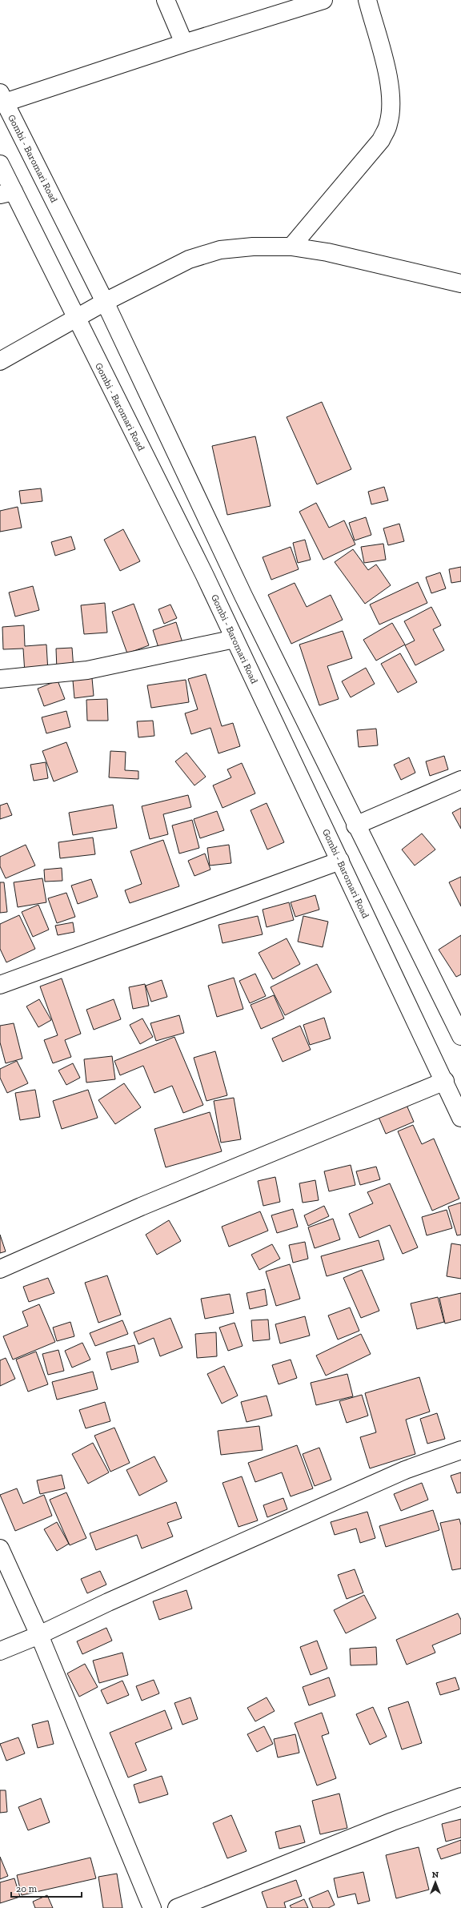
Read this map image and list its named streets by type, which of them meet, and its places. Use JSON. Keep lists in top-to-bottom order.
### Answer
{
  "streets": {
    "street": ["Gombi - Baromari Road"]
  },
  "scale_bar": "20 m",
  "north": "top"
}
